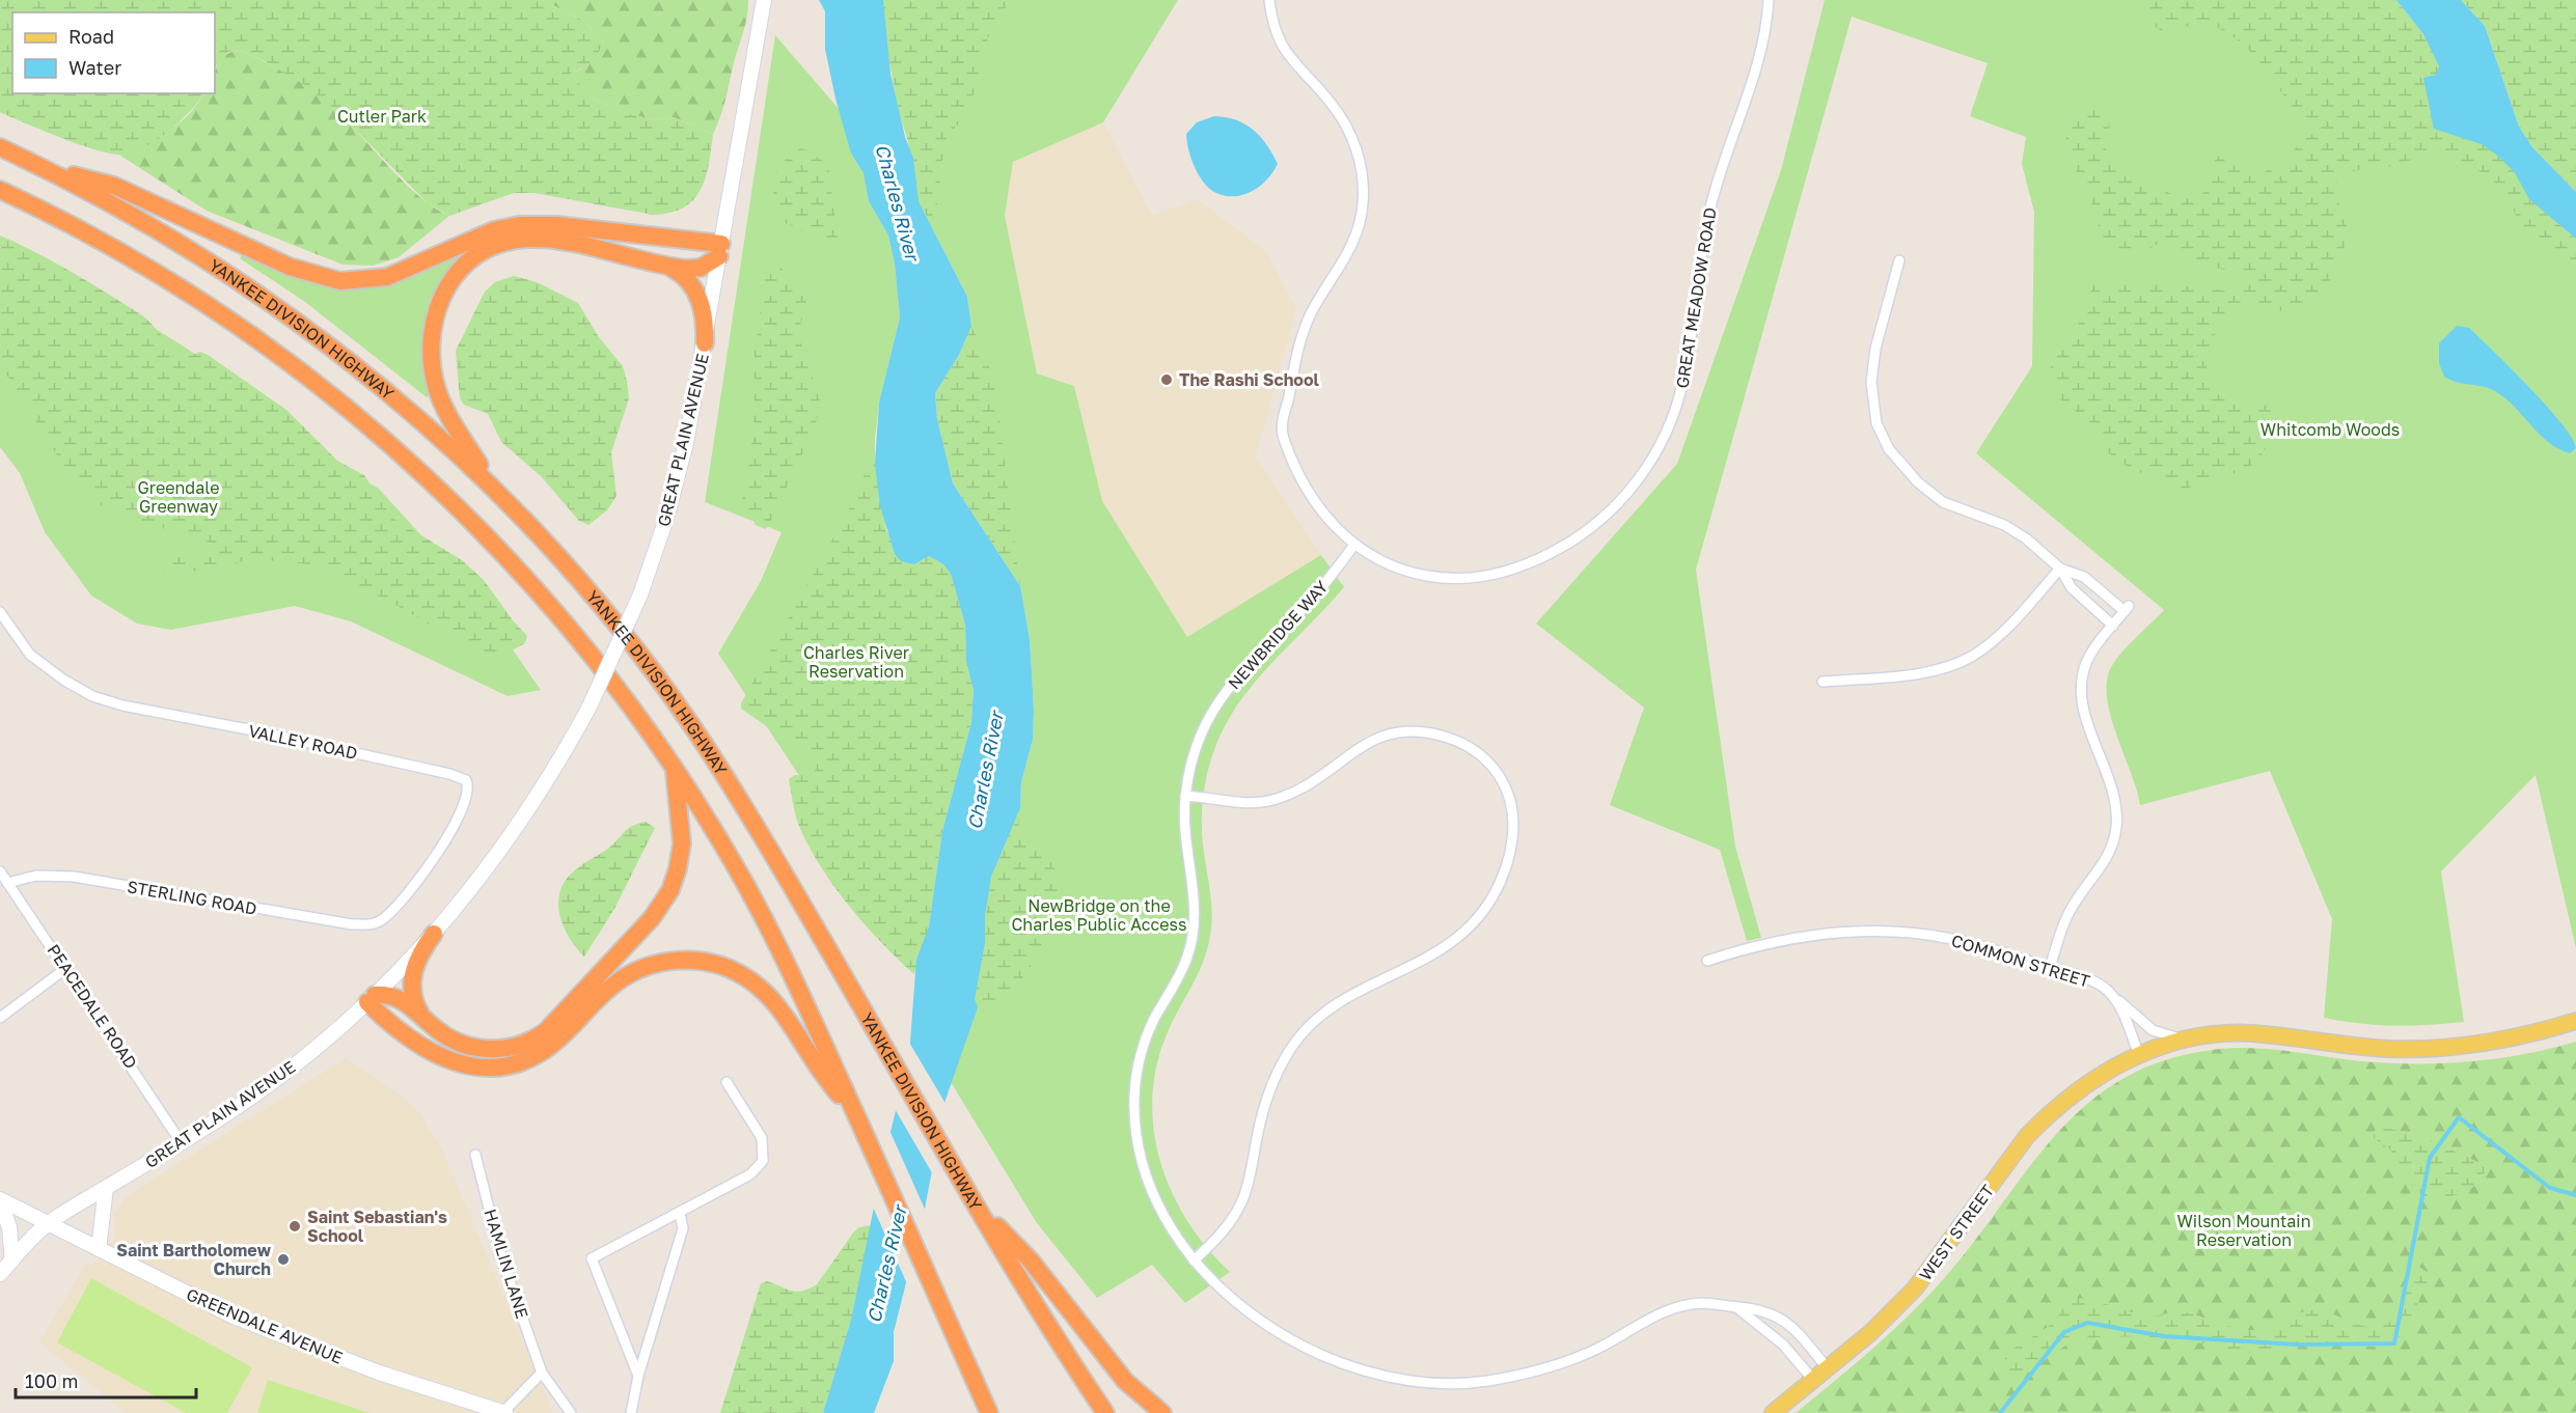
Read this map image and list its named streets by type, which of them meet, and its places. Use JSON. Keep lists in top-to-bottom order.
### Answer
{
  "streets": {
    "highway": ["YANKEE DIVISION HIGHWAY"],
    "main road": [
      "GREAT PLAIN AVENUE",
      "COMMON STREET",
      "WEST STREET",
      "GREENDALE AVENUE"
    ],
    "street": [
      "GREAT MEADOW ROAD",
      "NEWBRIDGE WAY",
      "VALLEY ROAD",
      "STERLING ROAD",
      "PEACEDALE ROAD",
      "HAMLIN LANE"
    ]
  },
  "crossings": [
    ["GREAT MEADOW ROAD", "NEWBRIDGE WAY"],
    ["GREAT PLAIN AVENUE", "PEACEDALE ROAD"],
    ["GREAT PLAIN AVENUE", "GREENDALE AVENUE"],
    ["NEWBRIDGE WAY", "WEST STREET"],
    ["VALLEY ROAD", "STERLING ROAD"],
    ["STERLING ROAD", "PEACEDALE ROAD"],
    ["COMMON STREET", "WEST STREET"]
  ],
  "water": ["Charles River"],
  "parks": [
    "Cutler Park",
    "Whitcomb Woods",
    "Greendale Greenway",
    "Charles River Reservation",
    "NewBridge on the Charles Public Access",
    "Wilson Mountain Reservation"
  ],
  "places": ["The Rashi School", "Saint Sebastian's School", "Saint Bartholomew Church"],
  "legend": ["Road", "Water"],
  "scale_bar": "100 m"
}
